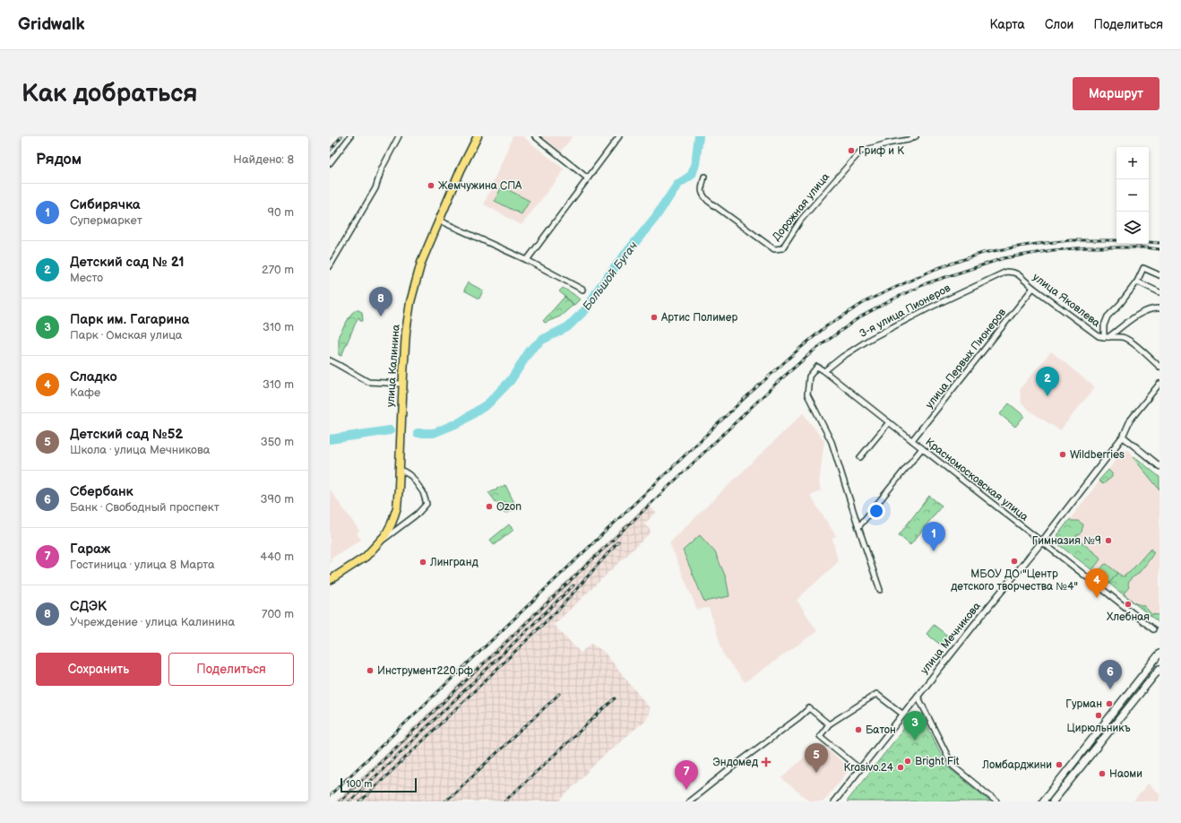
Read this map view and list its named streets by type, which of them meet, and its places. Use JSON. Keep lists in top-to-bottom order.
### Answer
{
  "streets": {
    "main road": ["улица Калинина"],
    "street": [
      "Дорожная улица",
      "улица Яковлева",
      "3-я улица Пионеров",
      "улица Первых Пионеров",
      "Красномосковская улица",
      "улица Мечникова"
    ]
  },
  "crossings": [
    ["улица Яковлева", "3-я улица Пионеров"],
    ["улица Яковлева", "улица Первых Пионеров"],
    ["3-я улица Пионеров", "Красномосковская улица"],
    ["улица Первых Пионеров", "Красномосковская улица"],
    ["Красномосковская улица", "улица Мечникова"]
  ],
  "water": ["Большой Бугач"],
  "places": {
    "other": [
      "Гриф и К",
      "Жемчужина СПА",
      "Артис Полимер",
      "Wildberries",
      "Ozon",
      "Гимназия №9",
      "МБОУ ДО \"Центр детского творчества №4\"",
      "Лингранд",
      "Хлебная",
      "Инструмент220.рф",
      "Гурман",
      "Цирюльникъ",
      "Батон",
      "Bright Fit",
      "Ломбарджини",
      "Krasivo.24",
      "Наоми"
    ],
    "health": ["Эндомед"]
  },
  "scale_bar": "100 m",
  "page": {
    "header": "Gridwalk",
    "nav": ["Карта", "Слои", "Поделиться"],
    "buttons": [
      "Маршрут",
      ["Сохранить", "Поделиться"]
    ],
    "title": "Как добраться",
    "heading": ["Рядом", "Найдено: 8"],
    "map_buttons": ["+", "−"],
    "list": [
      {
        "mark": "1",
        "name": "Сибирячка",
        "note": "Супермаркет",
        "value": "90 m"
      },
      {
        "mark": "2",
        "name": "Детский сад № 21",
        "note": "Место",
        "value": "270 m"
      },
      {
        "mark": "3",
        "name": "Парк им. Гагарина",
        "note": "Парк · Омская улица",
        "value": "310 m"
      },
      {
        "mark": "4",
        "name": "Сладко",
        "note": "Кафе",
        "value": "310 m"
      },
      {
        "mark": "5",
        "name": "Детский сад №52",
        "note": "Школа · улица Мечникова",
        "value": "350 m"
      },
      {
        "mark": "6",
        "name": "Сбербанк",
        "note": "Банк · Свободный проспект",
        "value": "390 m"
      },
      {
        "mark": "7",
        "name": "Гараж",
        "note": "Гостиница · улица 8 Марта",
        "value": "440 m"
      },
      {
        "mark": "8",
        "name": "СДЭК",
        "note": "Учреждение · улица Калинина",
        "value": "700 m"
      }
    ],
    "pins": [
      "8",
      "2",
      "1",
      "4",
      "6",
      "3",
      "5",
      "7"
    ],
    "scale": "100 m"
  }
}
